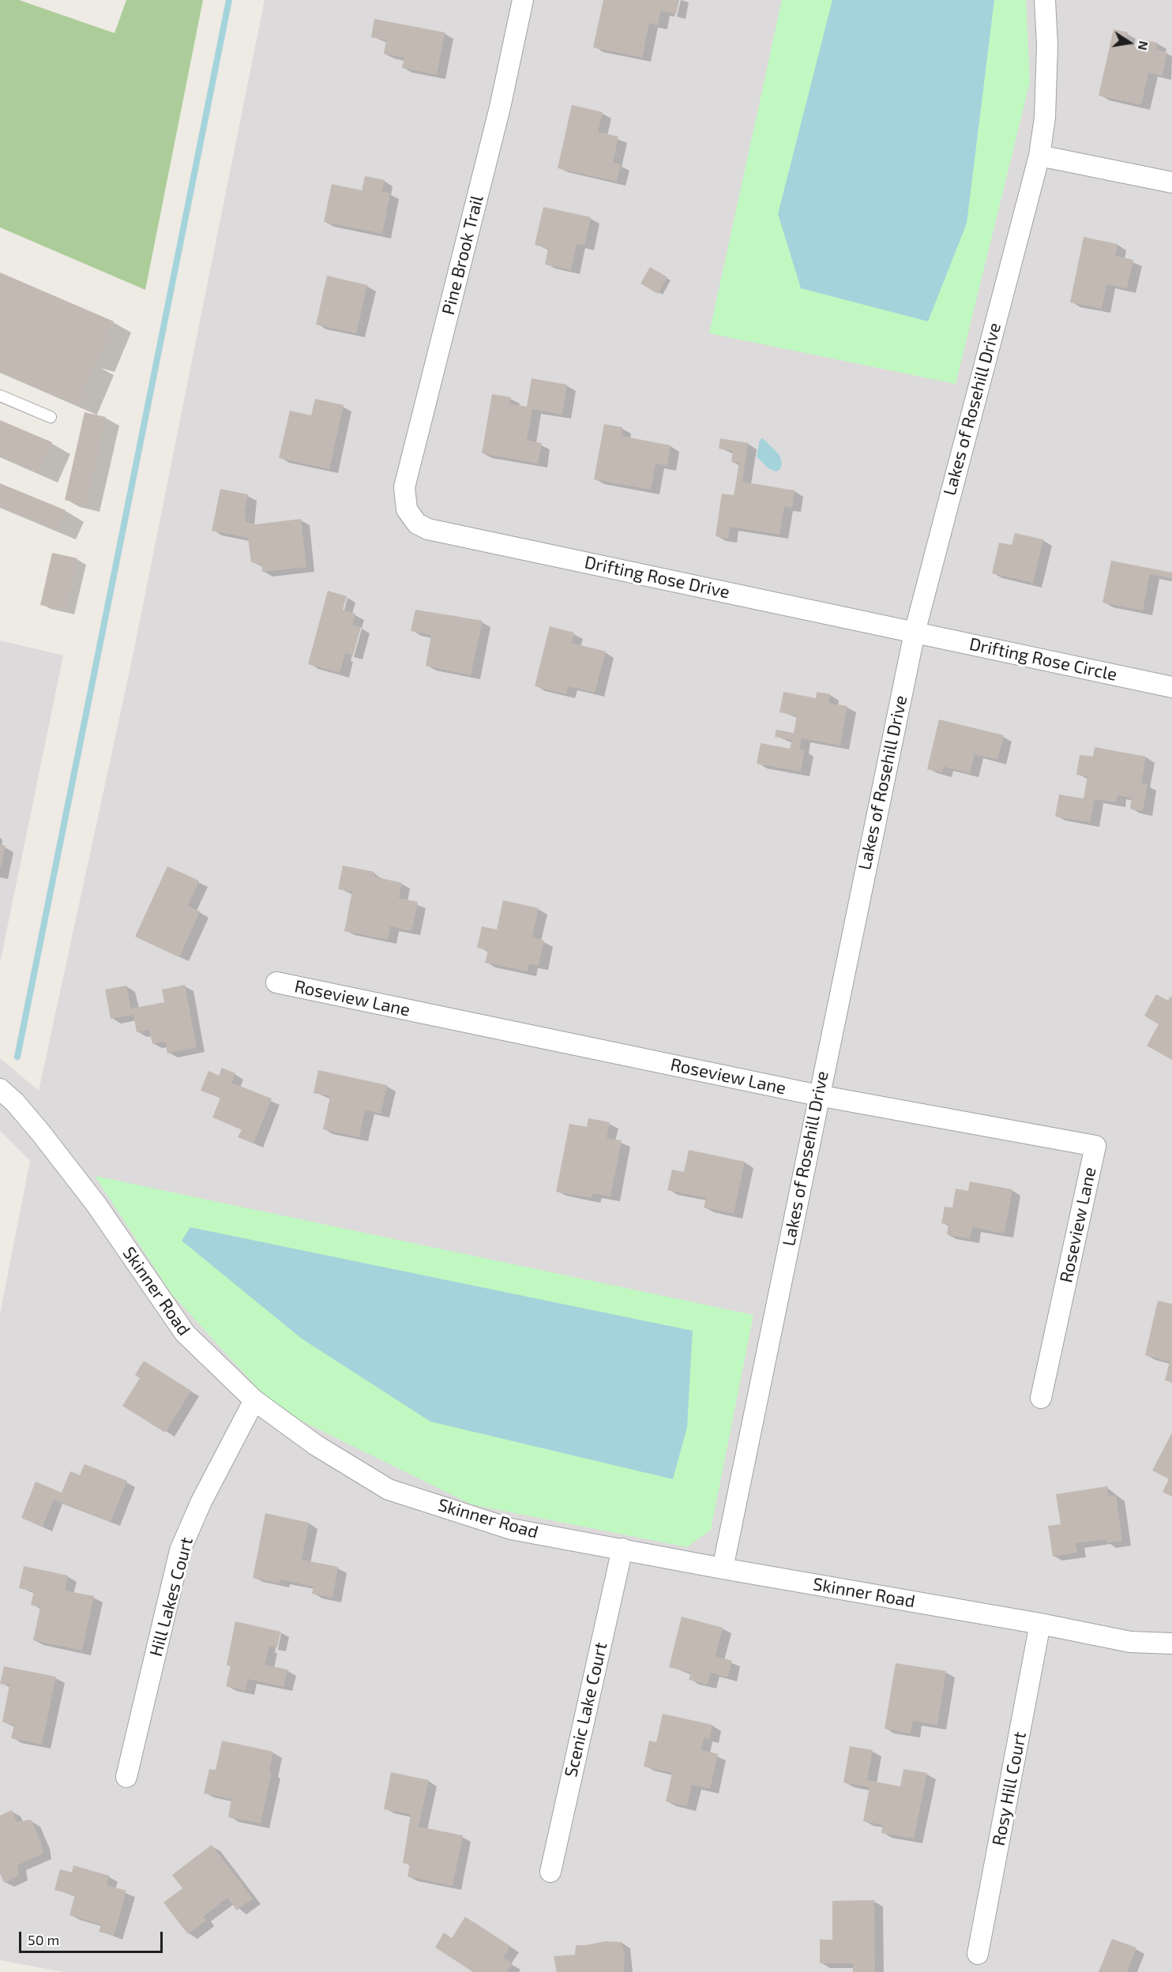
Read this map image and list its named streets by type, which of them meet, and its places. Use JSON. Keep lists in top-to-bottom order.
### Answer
{
  "streets": {
    "street": [
      "Pine Brook Trail",
      "Lakes of Rosehill Drive",
      "Drifting Rose Drive",
      "Drifting Rose Circle",
      "Roseview Lane",
      "Skinner Road",
      "Hill Lakes Court",
      "Scenic Lake Court",
      "Rosy Hill Court"
    ]
  },
  "crossings": [
    ["Pine Brook Trail", "Drifting Rose Drive"],
    ["Lakes of Rosehill Drive", "Drifting Rose Drive"],
    ["Lakes of Rosehill Drive", "Drifting Rose Circle"],
    ["Lakes of Rosehill Drive", "Roseview Lane"],
    ["Lakes of Rosehill Drive", "Skinner Road"],
    ["Drifting Rose Drive", "Drifting Rose Circle"],
    ["Skinner Road", "Hill Lakes Court"],
    ["Skinner Road", "Scenic Lake Court"],
    ["Skinner Road", "Rosy Hill Court"]
  ],
  "scale_bar": "50 m",
  "north": "right"
}
